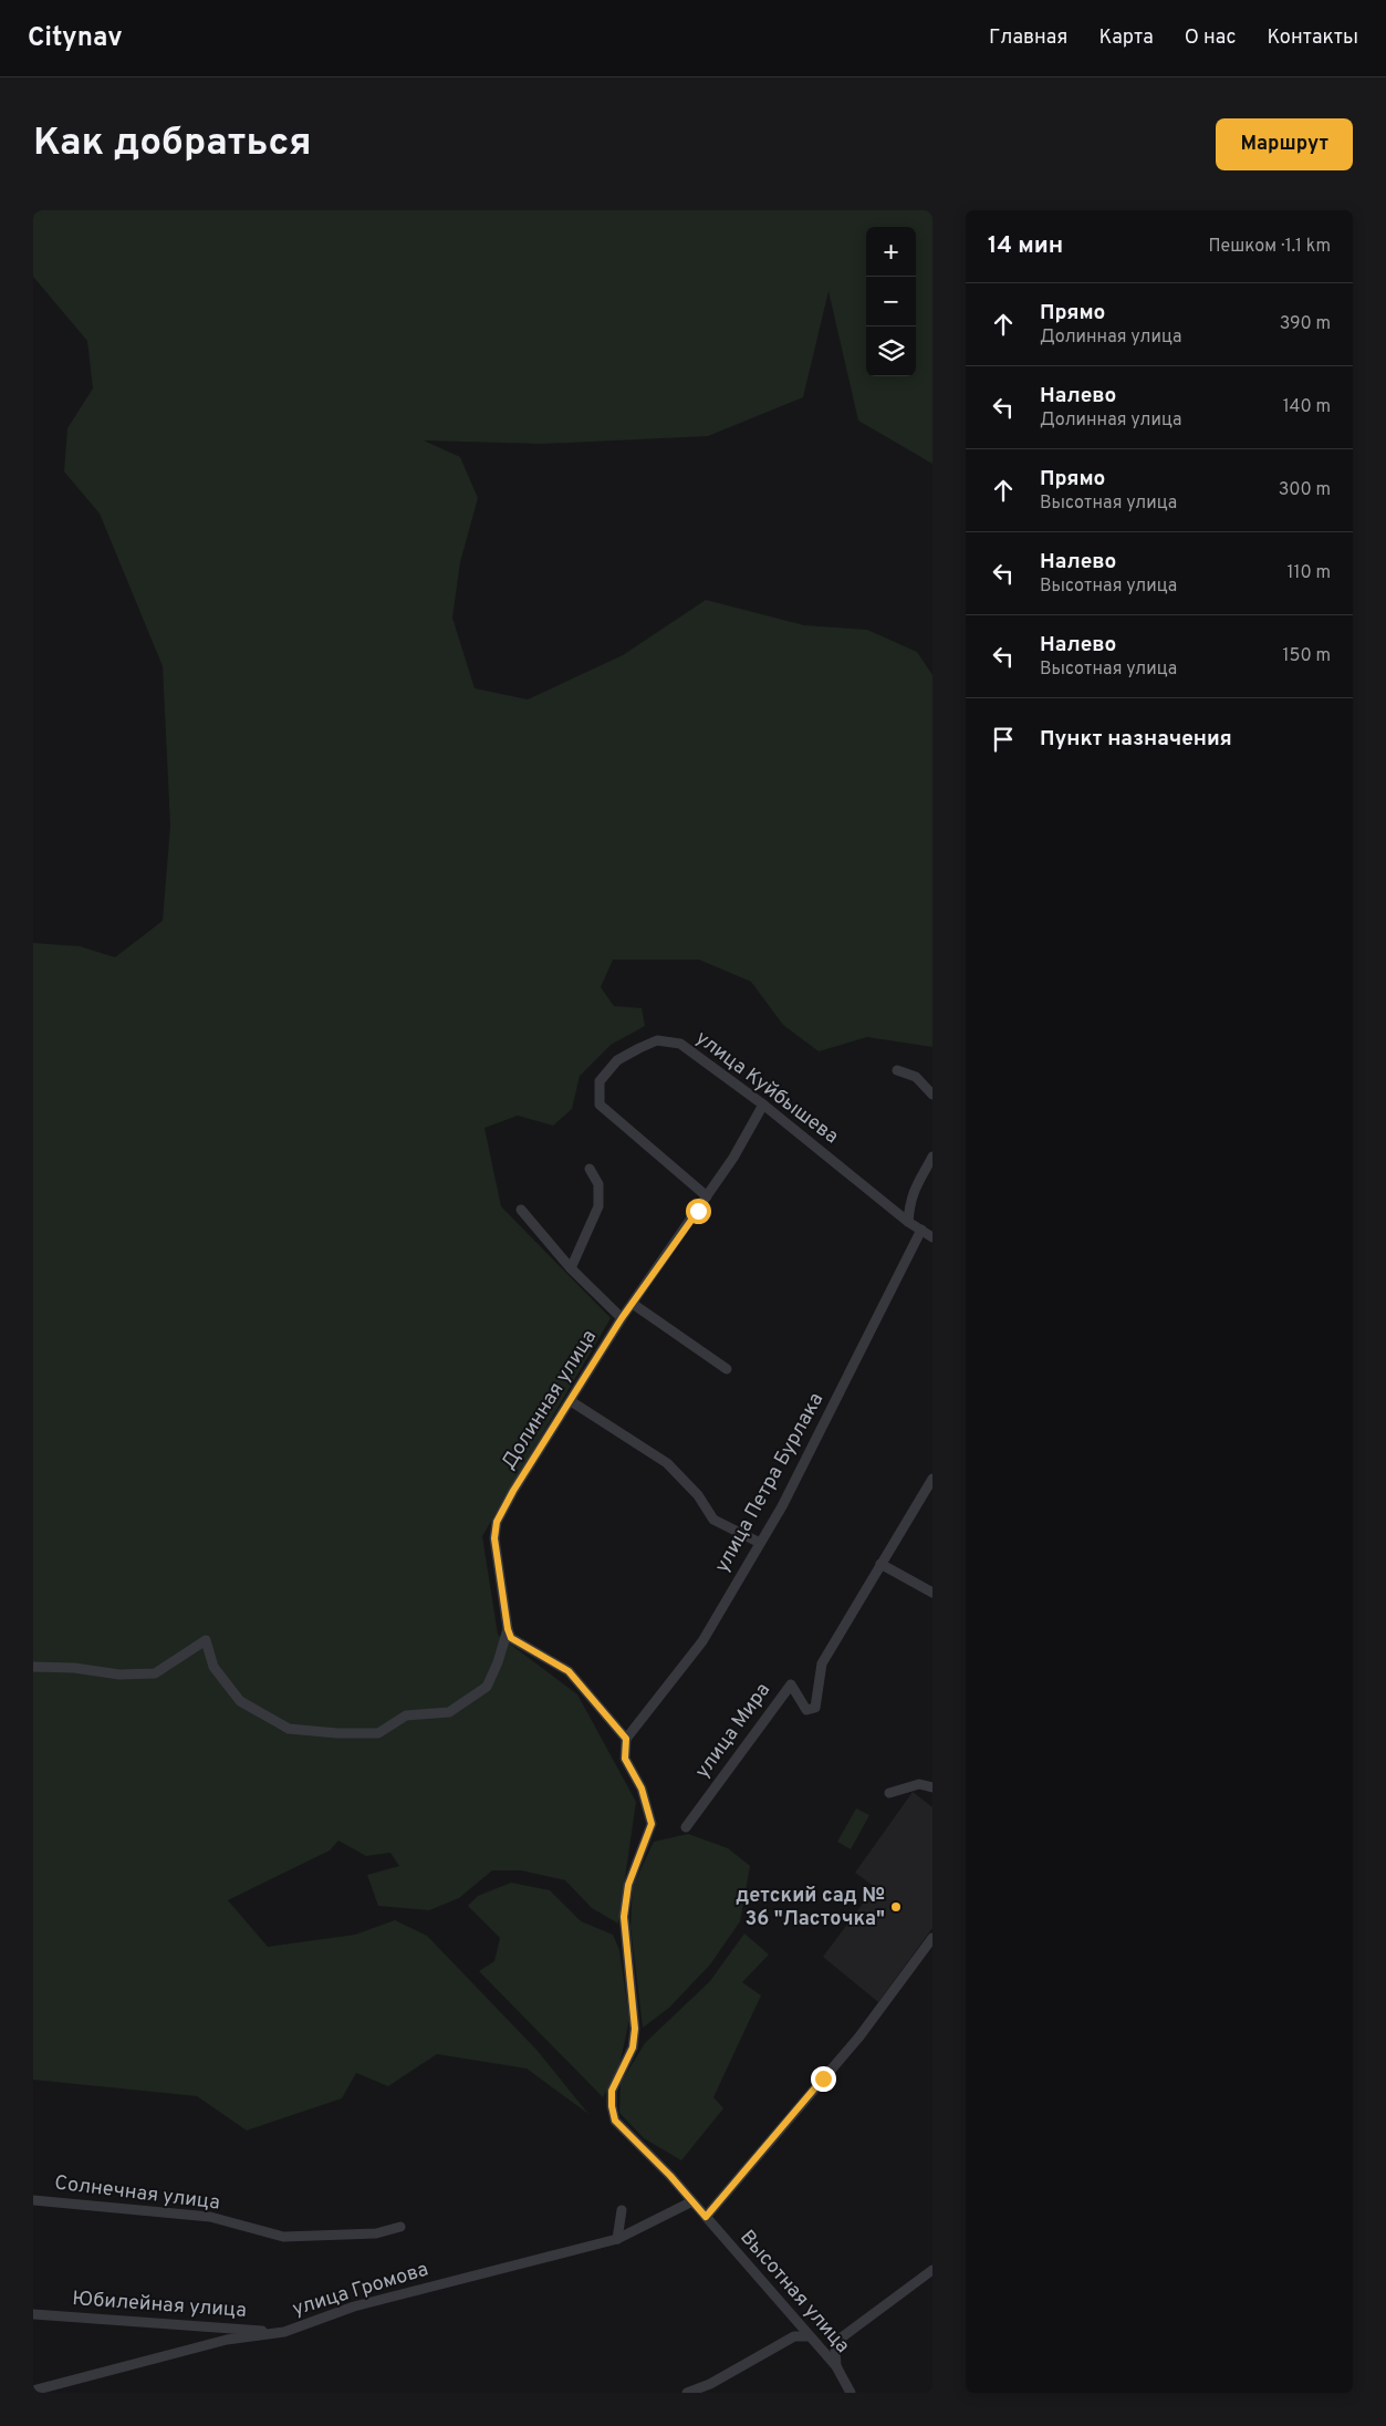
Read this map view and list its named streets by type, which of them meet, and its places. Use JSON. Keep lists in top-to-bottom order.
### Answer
{
  "streets": {
    "street": [
      "улица Куйбышева",
      "Долинная улица",
      "улица Петра Бурлака",
      "улица Мира",
      "Солнечная улица",
      "улица Громова",
      "Высотная улица",
      "Юбилейная улица"
    ]
  },
  "crossings": [
    ["улица Куйбышева", "Долинная улица"],
    ["улица Куйбышева", "улица Петра Бурлака"],
    ["улица Петра Бурлака", "Высотная улица"],
    ["улица Громова", "Высотная улица"],
    ["улица Громова", "Юбилейная улица"]
  ],
  "places": ["детский сад № 36 \"Ласточка\""],
  "page": {
    "header": "Citynav",
    "nav": [
      "Главная",
      "Карта",
      "О нас",
      "Контакты"
    ],
    "buttons": "Маршрут",
    "title": "Как добраться",
    "heading": ["14 мин", "Пешком · 1.1 km"],
    "map_buttons": ["+", "−"],
    "list": [
      ["Прямо", "Долинная улица", "390 m"],
      ["Налево", "Долинная улица", "140 m"],
      ["Прямо", "Высотная улица", "300 m"],
      ["Налево", "Высотная улица", "110 m"],
      ["Налево", "Высотная улица", "150 m"],
      "Пункт назначения"
    ]
  }
}
